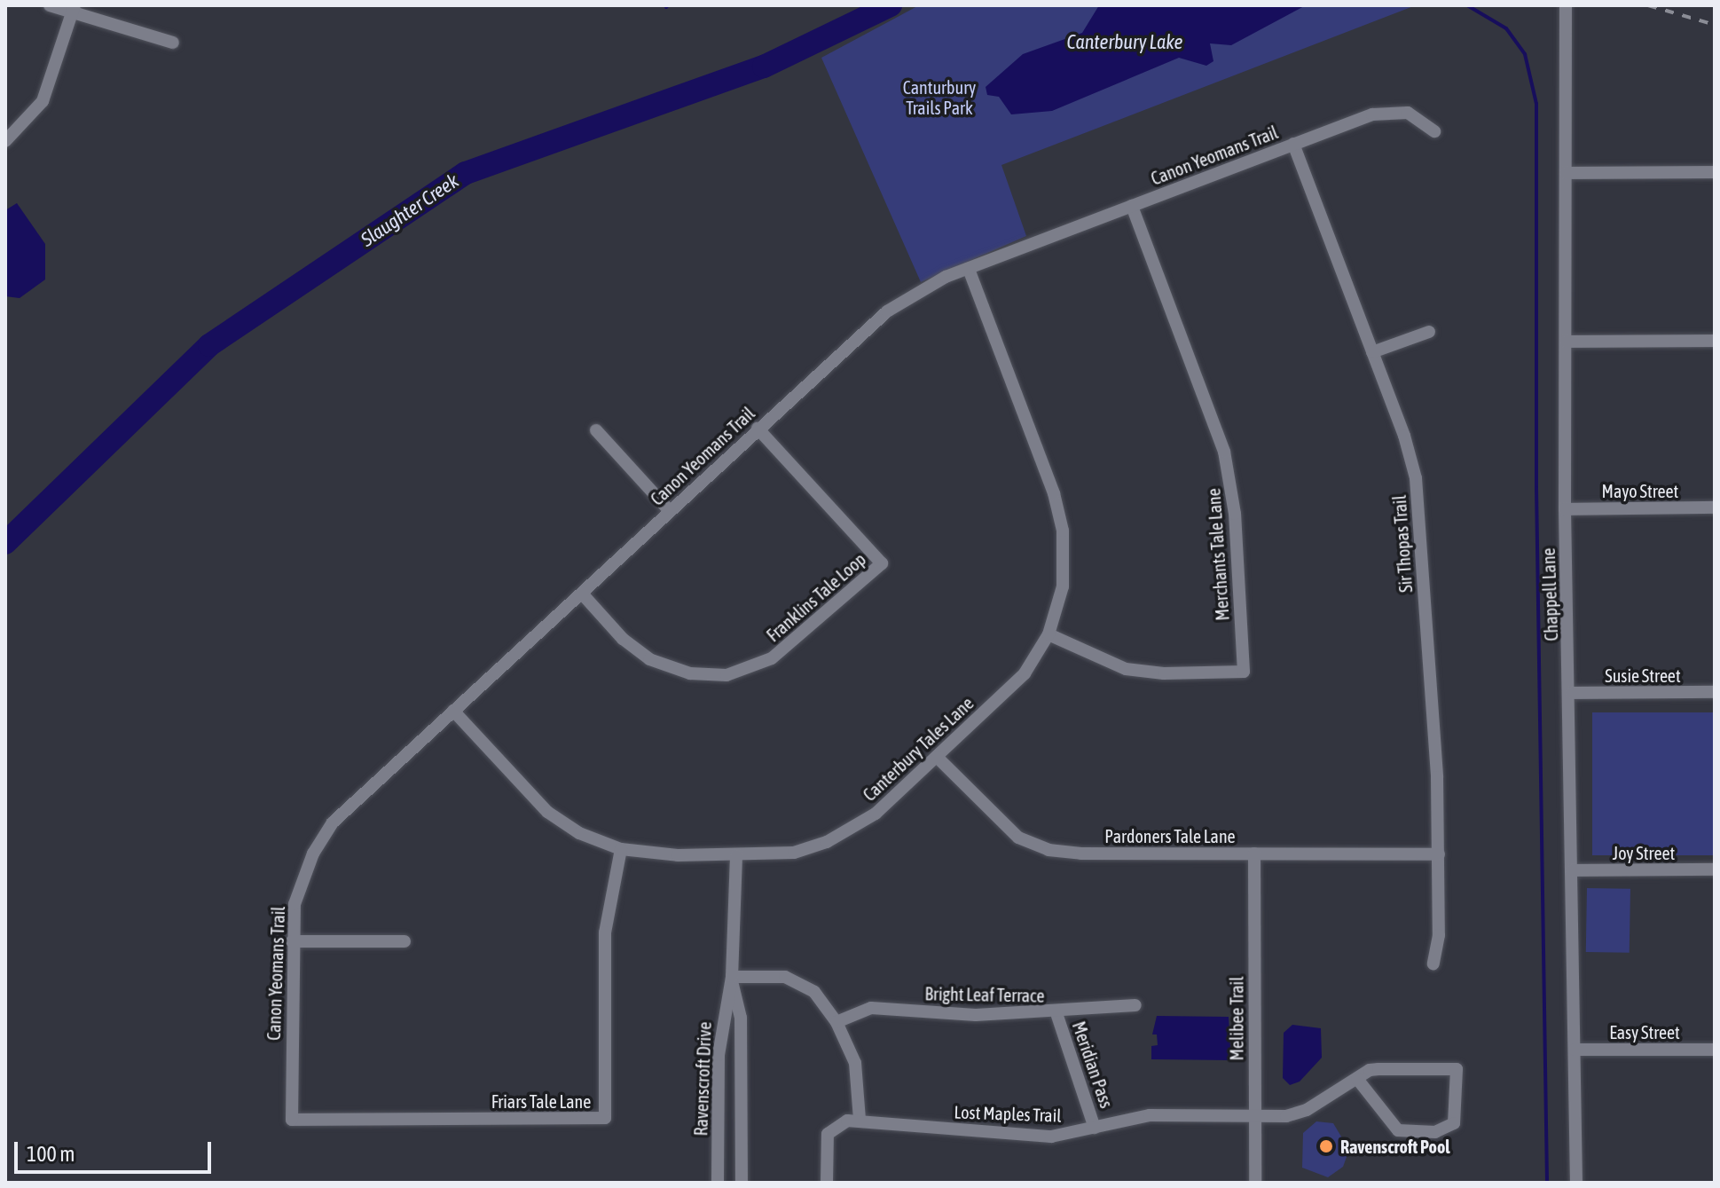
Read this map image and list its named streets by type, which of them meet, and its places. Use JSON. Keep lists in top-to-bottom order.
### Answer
{
  "streets": {
    "street": [
      "Canon Yeomans Trail",
      "Mayo Street",
      "Sir Thopas Trail",
      "Merchants Tale Lane",
      "Chappell Lane",
      "Franklins Tale Loop",
      "Susie Street",
      "Canterbury Tales Lane",
      "Pardoners Tale Lane",
      "Joy Street",
      "Bright Leaf Terrace",
      "Melibee Trail",
      "Easy Street",
      "Meridian Pass",
      "Ravenscroft Drive",
      "Friars Tale Lane",
      "Lost Maples Trail"
    ]
  },
  "crossings": [
    ["Canon Yeomans Trail", "Sir Thopas Trail"],
    ["Canon Yeomans Trail", "Merchants Tale Lane"],
    ["Canon Yeomans Trail", "Franklins Tale Loop"],
    ["Canon Yeomans Trail", "Canterbury Tales Lane"],
    ["Canon Yeomans Trail", "Friars Tale Lane"],
    ["Mayo Street", "Chappell Lane"],
    ["Sir Thopas Trail", "Pardoners Tale Lane"],
    ["Merchants Tale Lane", "Canterbury Tales Lane"],
    ["Chappell Lane", "Susie Street"],
    ["Chappell Lane", "Joy Street"],
    ["Chappell Lane", "Easy Street"],
    ["Canterbury Tales Lane", "Pardoners Tale Lane"],
    ["Canterbury Tales Lane", "Ravenscroft Drive"],
    ["Canterbury Tales Lane", "Friars Tale Lane"],
    ["Pardoners Tale Lane", "Melibee Trail"],
    ["Bright Leaf Terrace", "Meridian Pass"],
    ["Melibee Trail", "Lost Maples Trail"],
    ["Meridian Pass", "Lost Maples Trail"]
  ],
  "water": ["Canterbury Lake", "Slaughter Creek"],
  "parks": ["Canturbury Trails Park"],
  "places": ["Ravenscroft Pool"],
  "scale_bar": "100 m"
}
